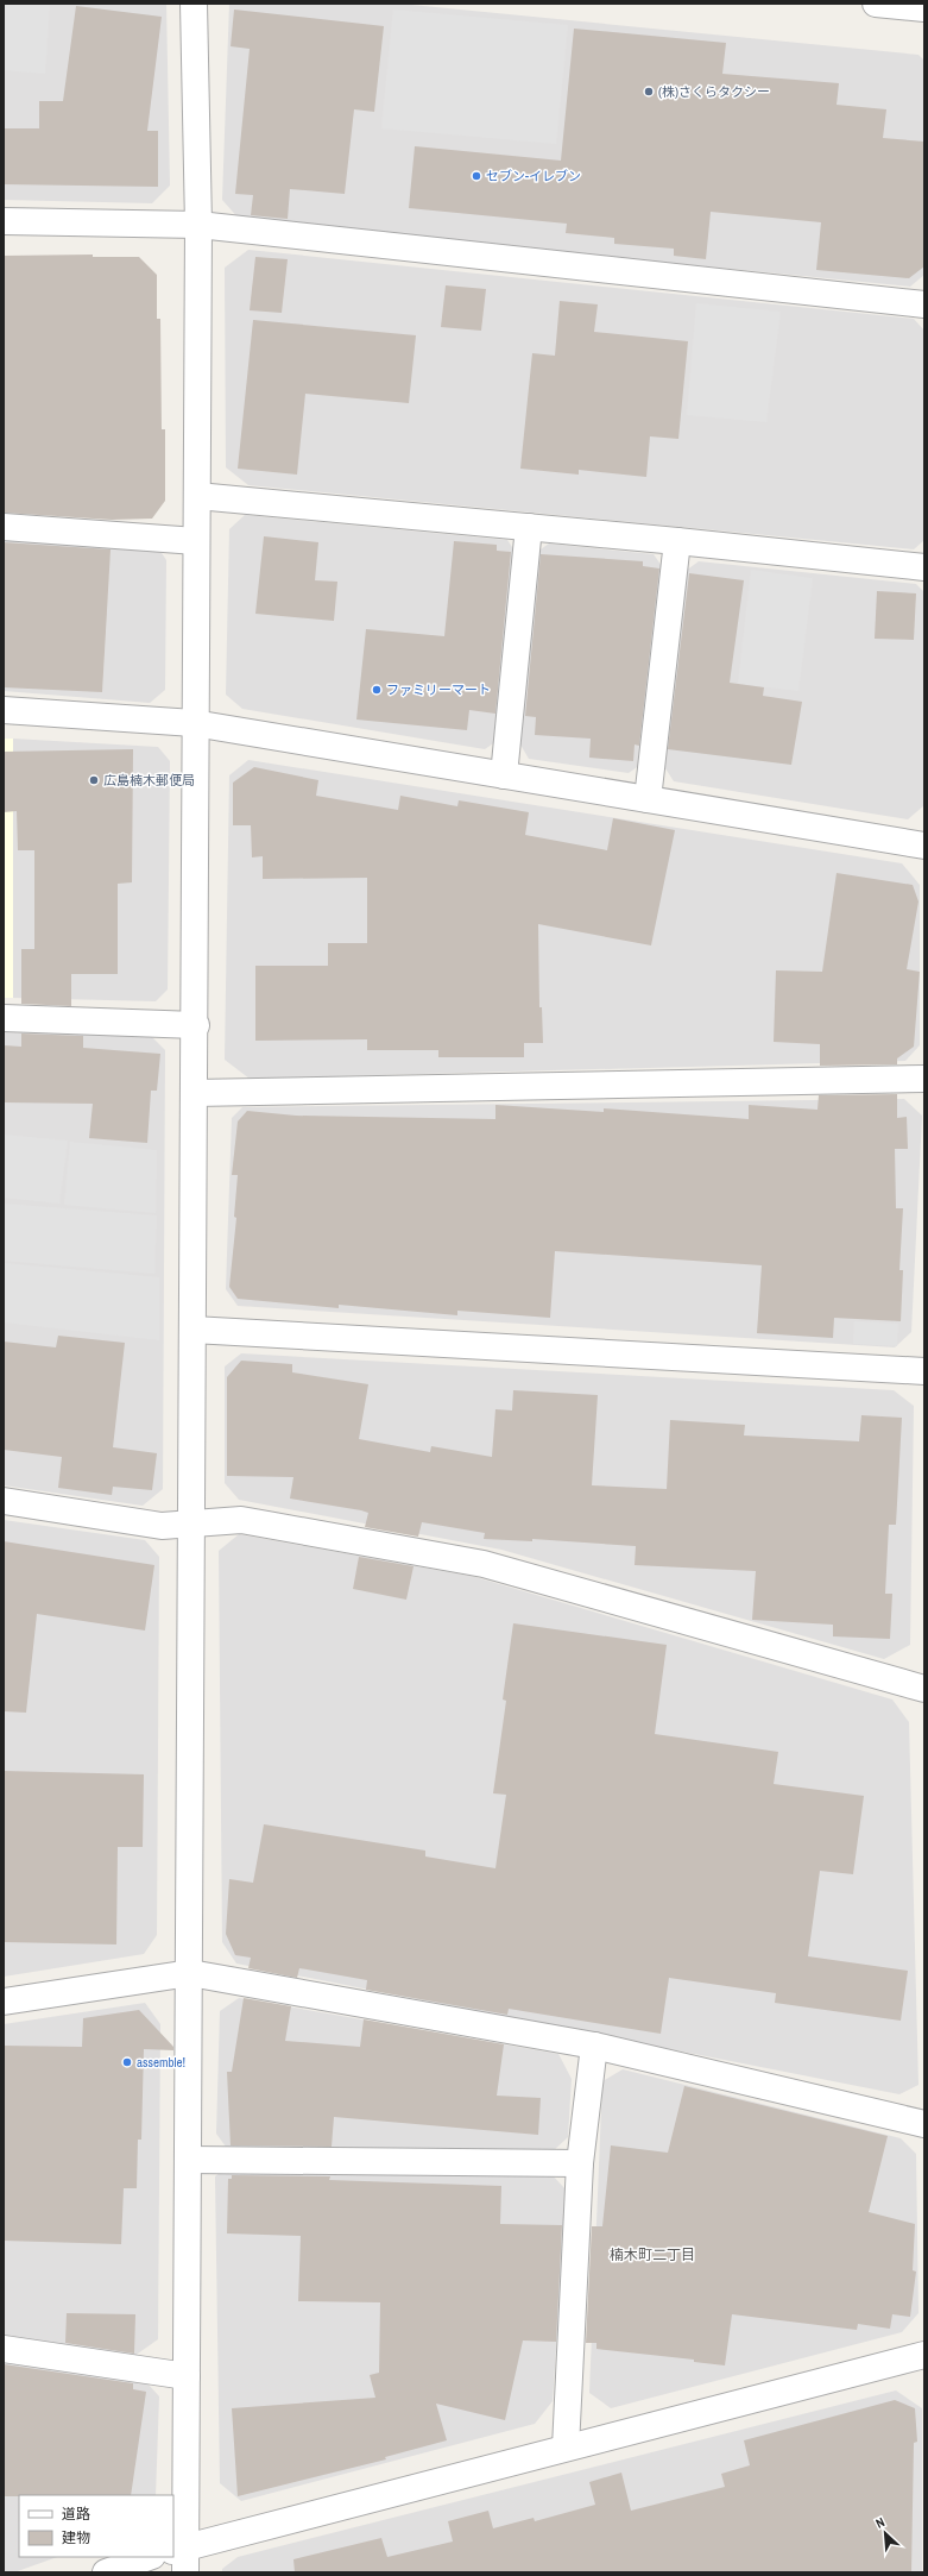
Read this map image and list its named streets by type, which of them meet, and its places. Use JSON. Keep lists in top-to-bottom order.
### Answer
{
  "districts": ["楠木町二丁目"],
  "places": [
    "(株)さくらタクシー",
    "セブン-イレブン",
    "ファミリーマート",
    "広島楠木郵便局",
    "assemble!"
  ],
  "legend": ["道路", "建物"],
  "north": "top left"
}
